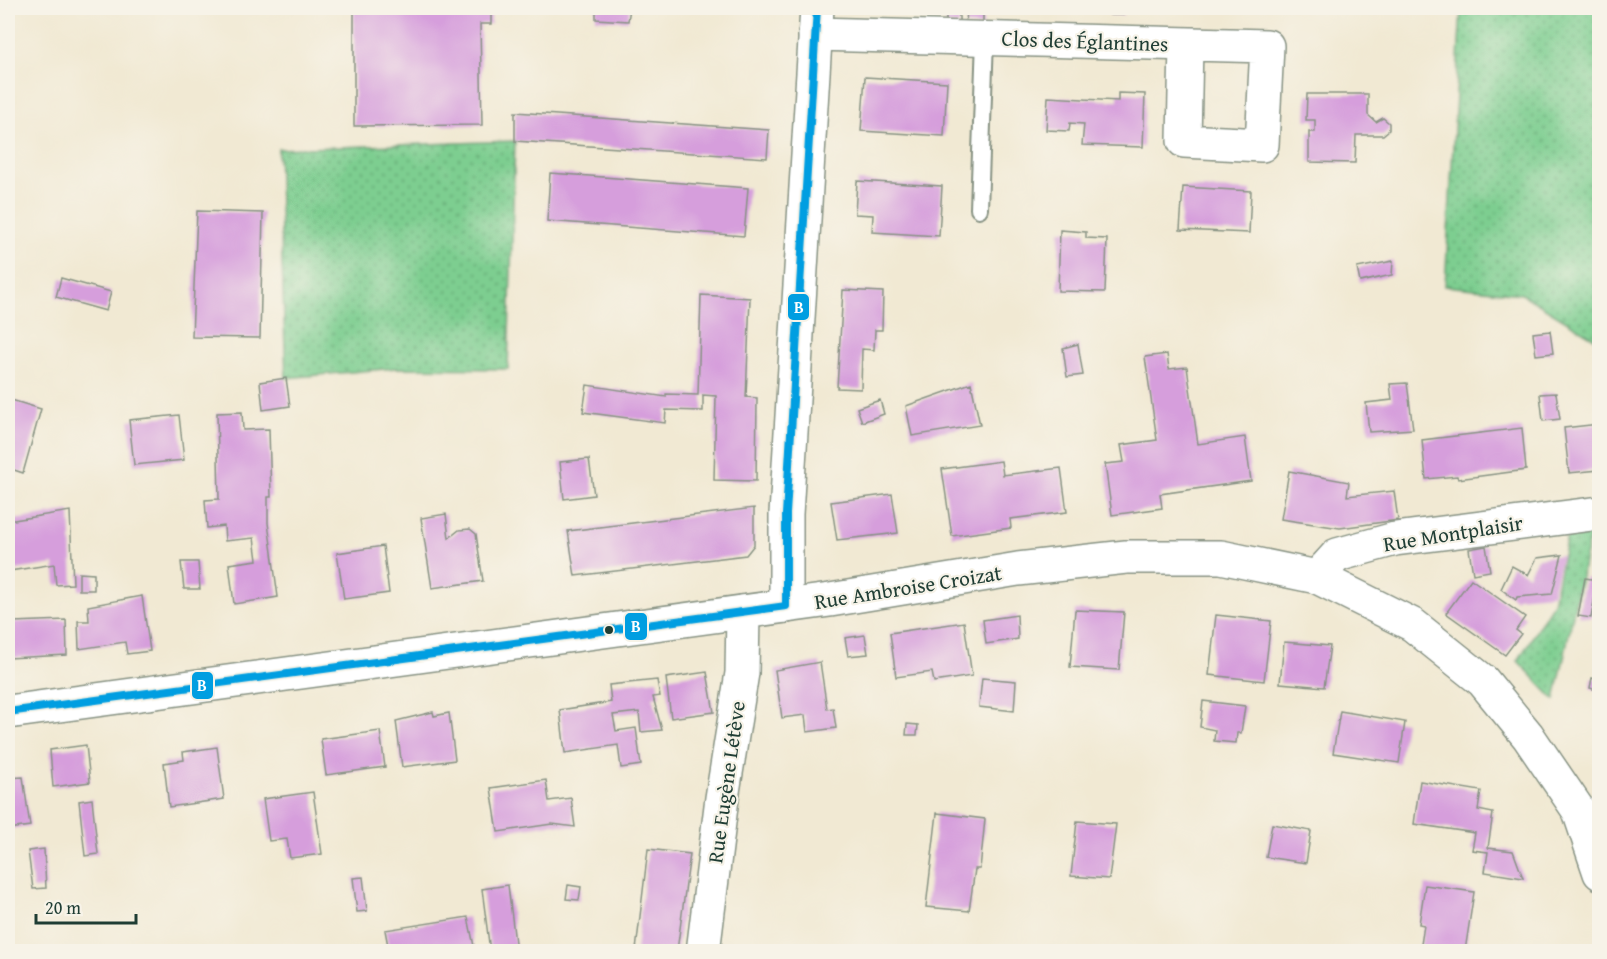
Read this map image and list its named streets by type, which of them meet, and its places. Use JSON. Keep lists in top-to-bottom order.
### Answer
{
  "streets": {
    "main road": [
      "Clos des Églantines",
      "Rue Montplaisir",
      "Rue Ambroise Croizat",
      "Rue Eugène Létève"
    ]
  },
  "crossings": [
    ["Rue Montplaisir", "Rue Ambroise Croizat"],
    ["Rue Ambroise Croizat", "Rue Eugène Létève"]
  ],
  "lines": ["transit line B"],
  "scale_bar": "20 m"
}
